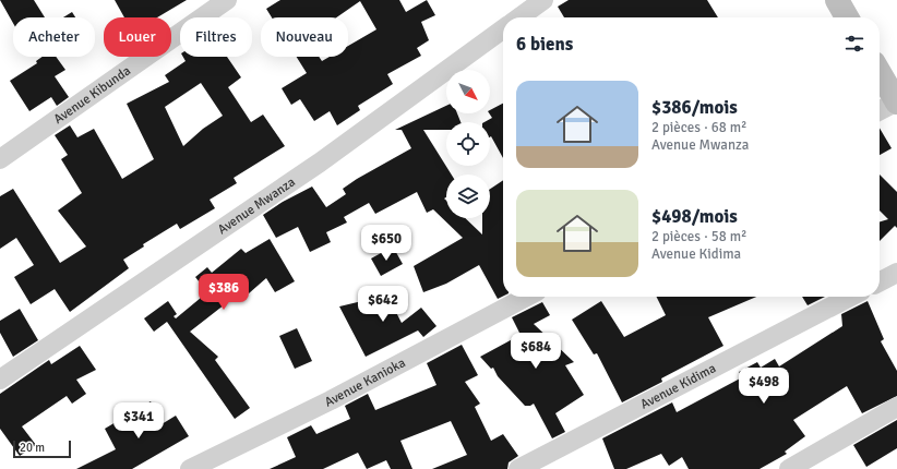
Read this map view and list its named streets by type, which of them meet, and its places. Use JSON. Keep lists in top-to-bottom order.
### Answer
{
  "streets": {
    "street": [
      "Avenue Kibunda",
      "Avenue Mwanza",
      "Avenue Kanioka",
      "Avenue Kidima"
    ]
  },
  "scale_bar": "20 m",
  "north": "bottom right",
  "page": {
    "chip": [
      "Acheter",
      "Louer",
      "Filtres",
      "Nouveau"
    ],
    "heading": "6 biens",
    "list": [
      {
        "name": "$386/mois",
        "note": "2 pièces · 68 m² · Avenue Mwanza"
      },
      {
        "name": "$498/mois",
        "note": "2 pièces · 58 m² · Avenue Kidima"
      }
    ],
    "price": [
      "$650",
      "$386",
      "$642",
      "$684",
      "$498",
      "$341"
    ],
    "scale": "20 m"
  }
}
